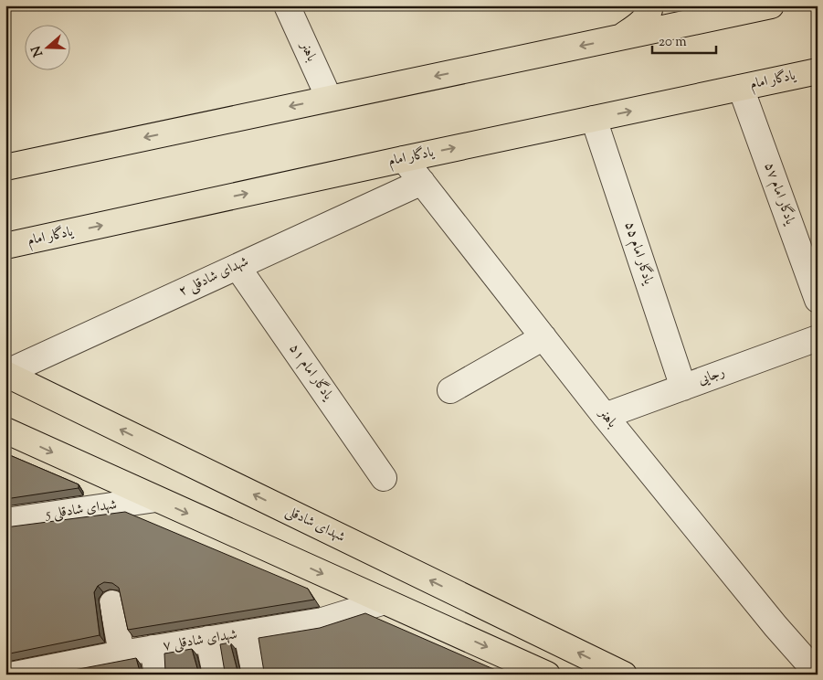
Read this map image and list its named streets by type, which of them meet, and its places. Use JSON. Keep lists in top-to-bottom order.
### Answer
{
  "streets": {
    "main road": ["یادگار امام", "شهدای شادقلی"],
    "street": [
      "باهنر",
      "یادگار امام ۵۷",
      "یادگار امام ۵۵",
      "شهدای شادقلی ۲",
      "یادگار امام ۵۱",
      "رجایی",
      "شهدای شادقلی 5",
      "شهدای شادقلی ۷"
    ]
  },
  "crossings": [
    ["باهنر", "یادگار امام"],
    ["باهنر", "شهدای شادقلی ۲"],
    ["باهنر", "رجایی"],
    ["یادگار امام", "یادگار امام ۵۷"],
    ["یادگار امام", "یادگار امام ۵۵"],
    ["یادگار امام ۵۵", "رجایی"],
    ["شهدای شادقلی ۲", "یادگار امام ۵۱"],
    ["شهدای شادقلی ۲", "شهدای شادقلی"]
  ],
  "scale_bar": "20 m",
  "north": "left"
}
